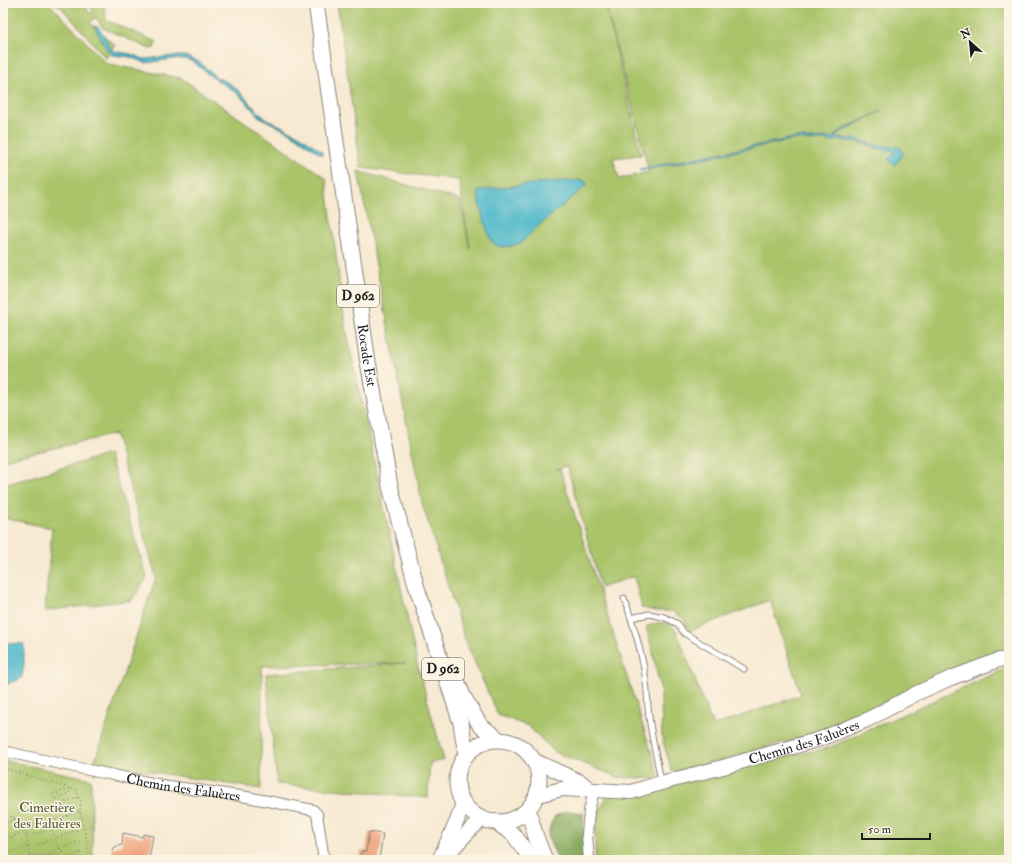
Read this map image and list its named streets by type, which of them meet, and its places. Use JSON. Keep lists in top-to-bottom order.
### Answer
{
  "streets": {
    "main road": ["D 962", "Rocade Est"],
    "street": ["Chemin des Faluères"]
  },
  "crossings": [
    ["Rocade Est", "Chemin des Faluères"]
  ],
  "parks": ["Cimetière des Faluères"],
  "scale_bar": "50 m",
  "north": "top left"
}
